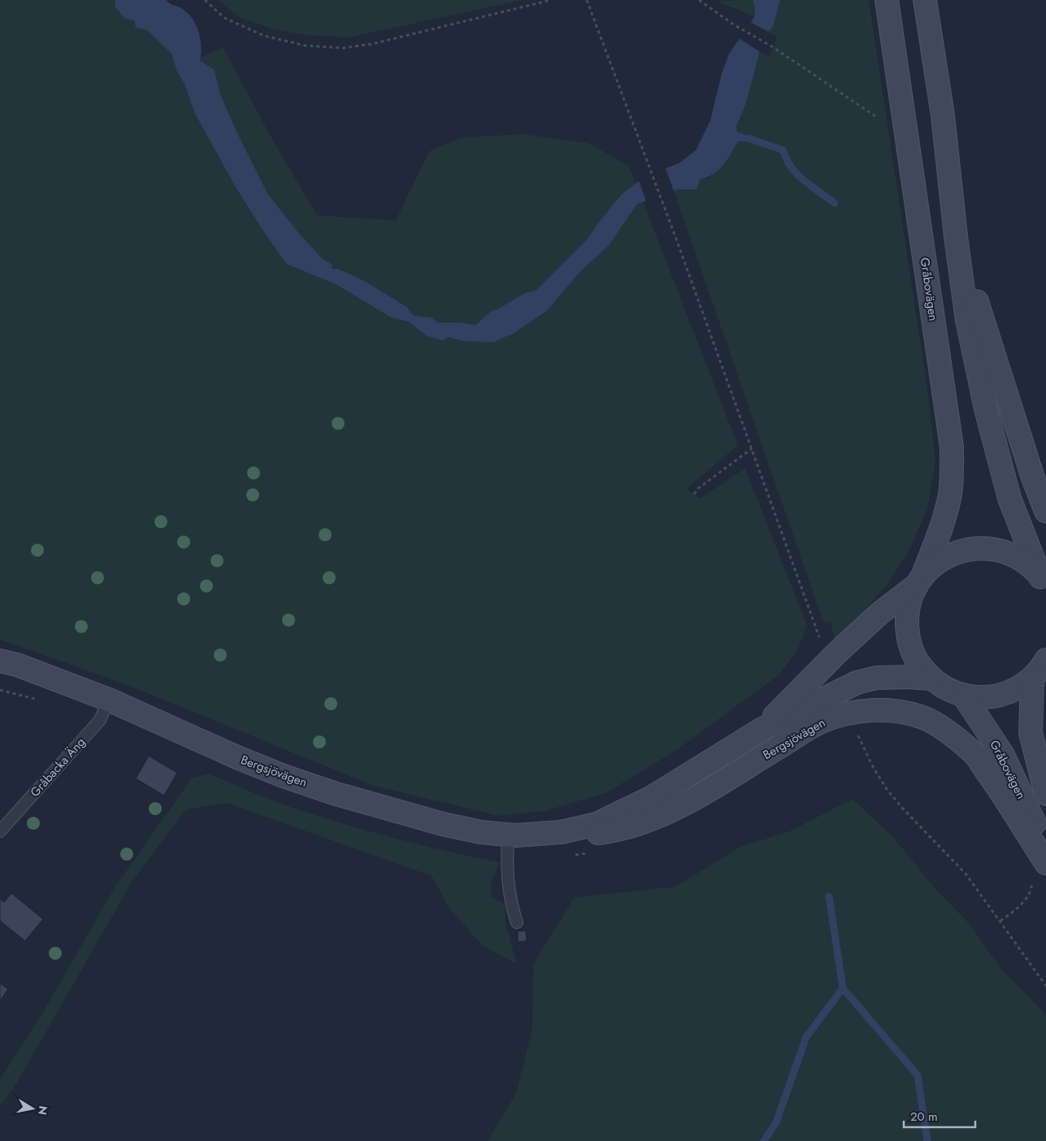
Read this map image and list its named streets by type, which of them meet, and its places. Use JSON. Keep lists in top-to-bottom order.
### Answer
{
  "streets": {
    "main road": ["Gråbovägen", "Bergsjövägen"],
    "lane": ["Gråbacka Äng"]
  },
  "crossings": [
    ["Gråbovägen", "Bergsjövägen"],
    ["Bergsjövägen", "Gråbacka Äng"]
  ],
  "scale_bar": "20 m",
  "north": "right"
}
